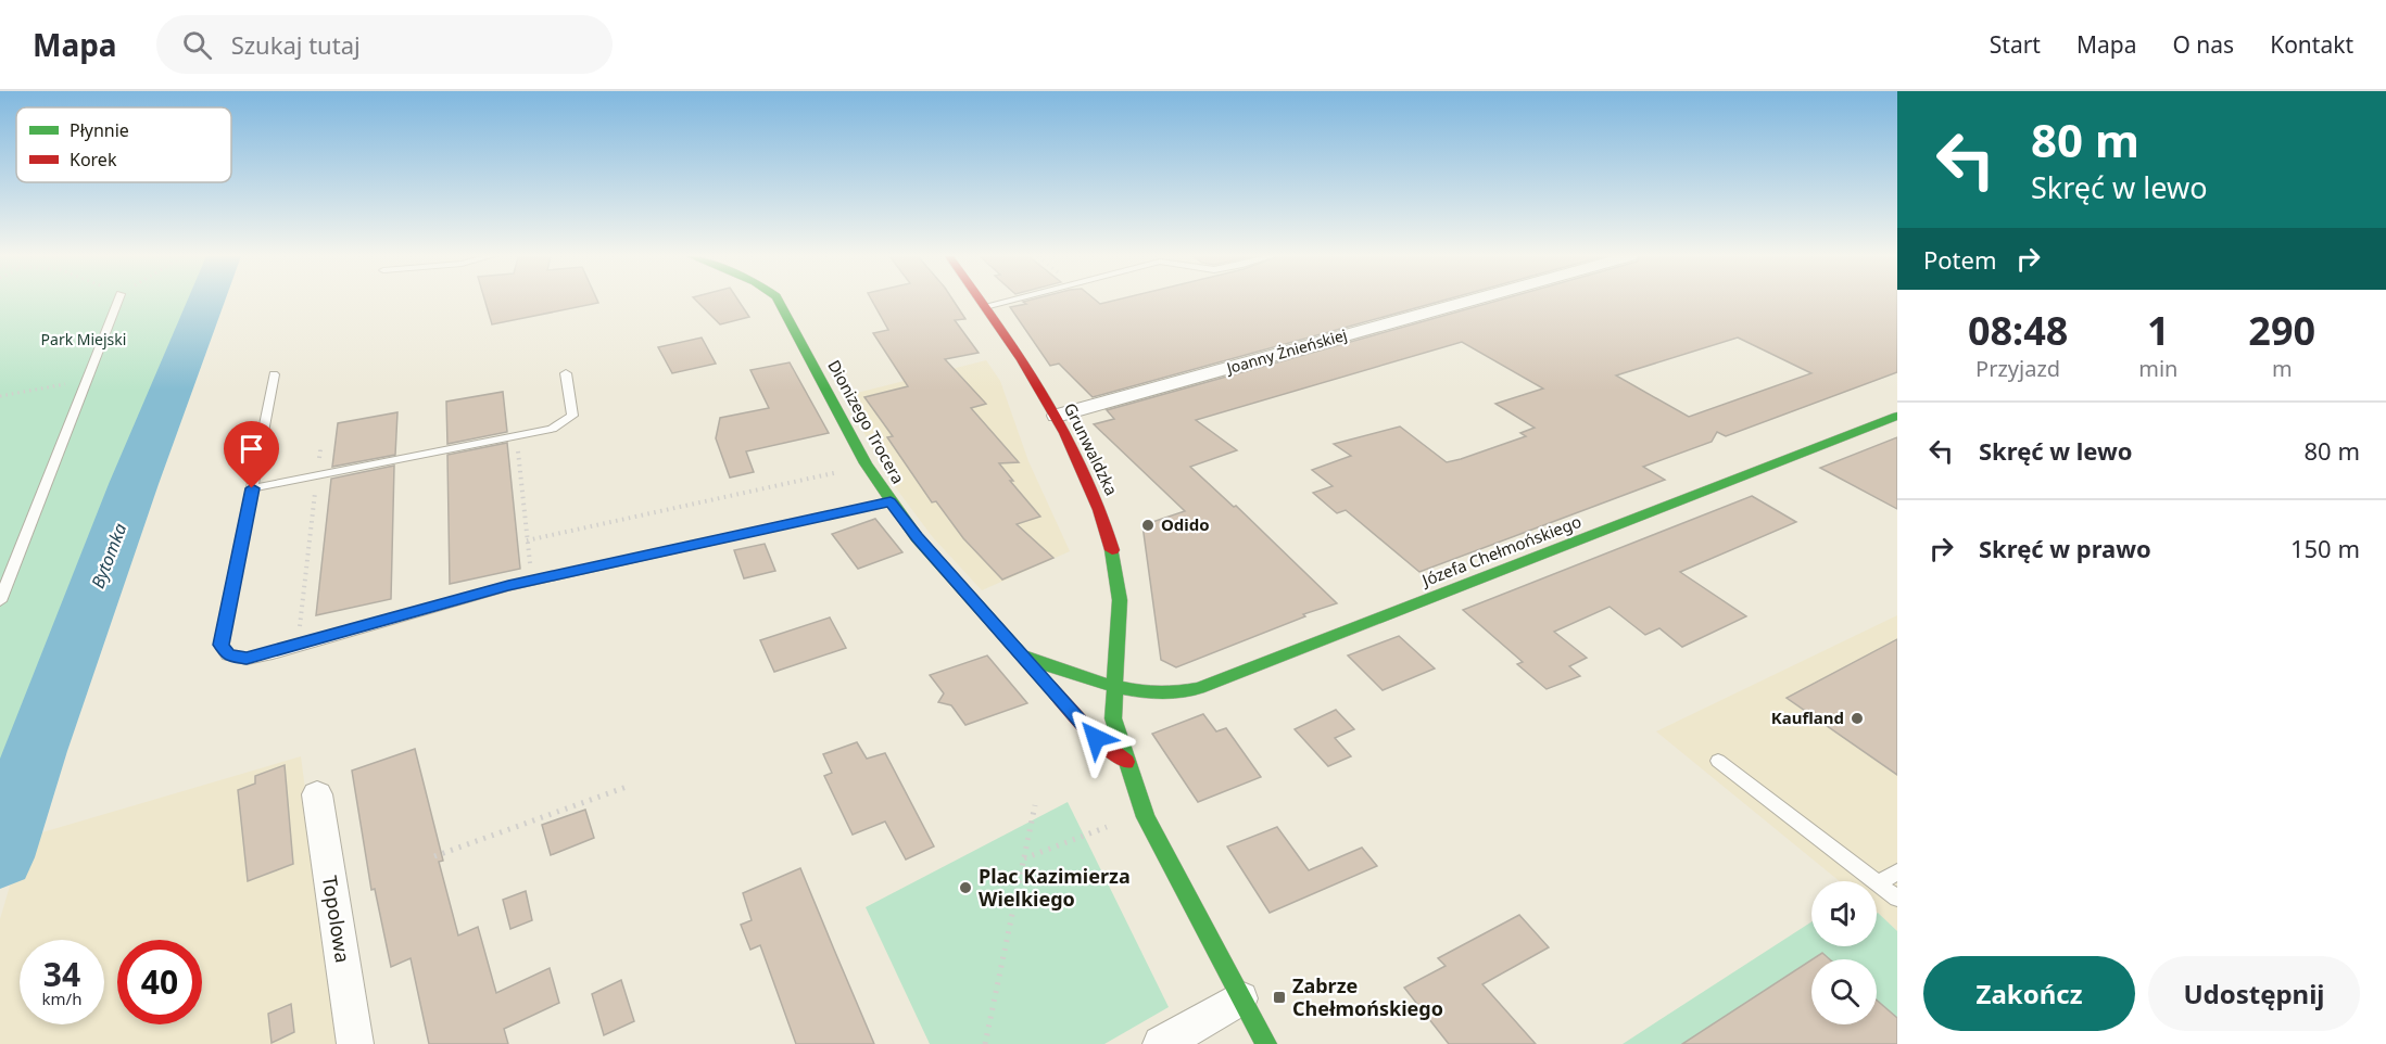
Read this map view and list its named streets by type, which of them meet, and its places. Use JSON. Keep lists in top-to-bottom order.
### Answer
{
  "streets": {
    "street": [
      "Joanny Żnieńskiej",
      "Dionizego Trocera",
      "Grunwaldzka",
      "Józefa Chełmońskiego",
      "Topolowa"
    ]
  },
  "crossings": [
    ["Joanny Żnieńskiej", "Grunwaldzka"],
    ["Dionizego Trocera", "Grunwaldzka"],
    ["Dionizego Trocera", "Józefa Chełmońskiego"],
    ["Grunwaldzka", "Józefa Chełmońskiego"]
  ],
  "water": ["Bytomka"],
  "parks": ["Park Miejski"],
  "places": {
    "other": ["Odido", "Kaufland", "Plac Kazimierza Wielkiego"],
    "transit": ["Zabrze Chełmońskiego"]
  },
  "legend": ["Płynnie", "Korek"],
  "page": {
    "header": "Mapa",
    "search": "Szukaj tutaj",
    "nav": [
      "Start",
      "Mapa",
      "O nas",
      "Kontakt"
    ],
    "turn": ["80 m", "Skręć w lewo"],
    "then": "Potem",
    "eta": [
      "08:48",
      "Przyjazd",
      "1",
      "min",
      "290",
      "m"
    ],
    "list": [
      {
        "name": "Skręć w lewo",
        "value": "80 m"
      },
      {
        "name": "Skręć w prawo",
        "value": "150 m"
      }
    ],
    "speed": "34 km/h",
    "limit": "40",
    "buttons": ["Zakończ", "Udostępnij"]
  }
}
